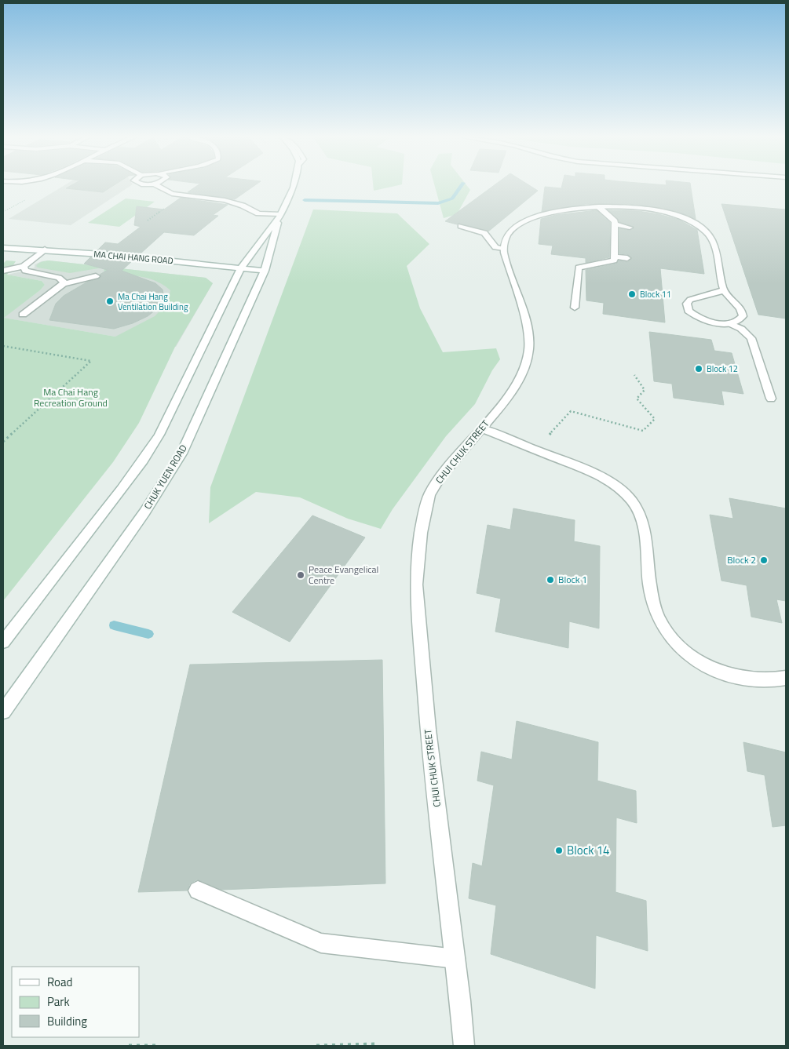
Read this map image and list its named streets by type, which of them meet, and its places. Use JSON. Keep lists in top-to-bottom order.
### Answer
{
  "streets": {
    "main road": ["MA CHAI HANG ROAD", "CHUI CHUK STREET", "CHUK YUEN ROAD"]
  },
  "crossings": [
    ["MA CHAI HANG ROAD", "CHUK YUEN ROAD"]
  ],
  "parks": ["Ma Chai Hang Recreation Ground"],
  "places": [
    "Block 11",
    "Ma Chai Hang Ventilation Building",
    "Block 12",
    "Block 2",
    "Peace Evangelical Centre",
    "Block 1",
    "Block 14"
  ],
  "legend": ["Road", "Park", "Building"]
}
